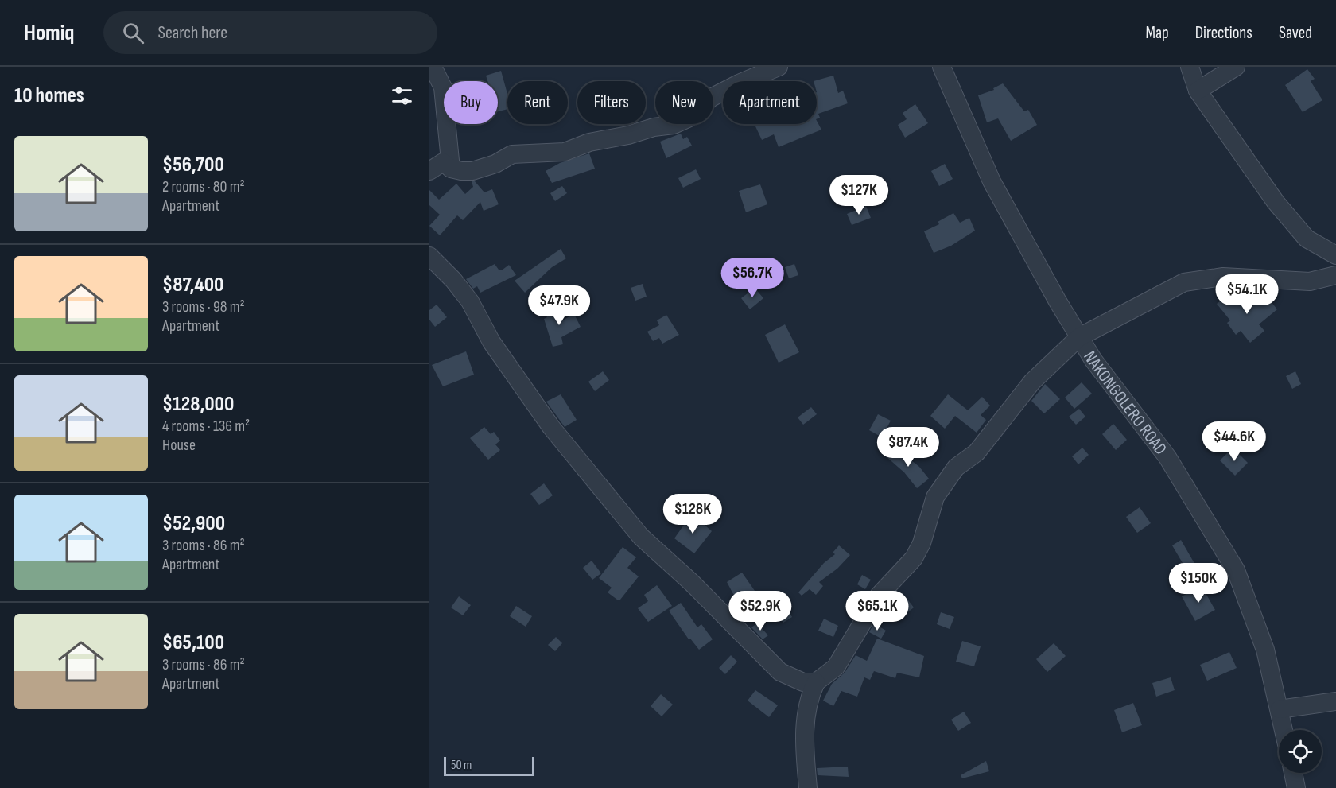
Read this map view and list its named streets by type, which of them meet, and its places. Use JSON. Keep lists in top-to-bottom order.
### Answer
{
  "streets": {
    "street": ["NAKONGOLERO ROAD"]
  },
  "scale_bar": "50 m",
  "page": {
    "header": "Homiq",
    "search": "Search here",
    "nav": ["Map", "Directions", "Saved"],
    "heading": "10 homes",
    "chip": [
      "Buy",
      "Rent",
      "Filters",
      "New",
      "Apartment"
    ],
    "list": [
      {
        "name": "$56,700",
        "note": "2 rooms · 80 m² · Apartment"
      },
      {
        "name": "$87,400",
        "note": "3 rooms · 98 m² · Apartment"
      },
      {
        "name": "$128,000",
        "note": "4 rooms · 136 m² · House"
      },
      {
        "name": "$52,900",
        "note": "3 rooms · 86 m² · Apartment"
      },
      {
        "name": "$65,100",
        "note": "3 rooms · 86 m² · Apartment"
      }
    ],
    "price": [
      "$127K",
      "$56.7K",
      "$54.1K",
      "$47.9K",
      "$44.6K",
      "$87.4K",
      "$128K",
      "$150K",
      "$52.9K",
      "$65.1K"
    ],
    "scale": "50 m"
  }
}
